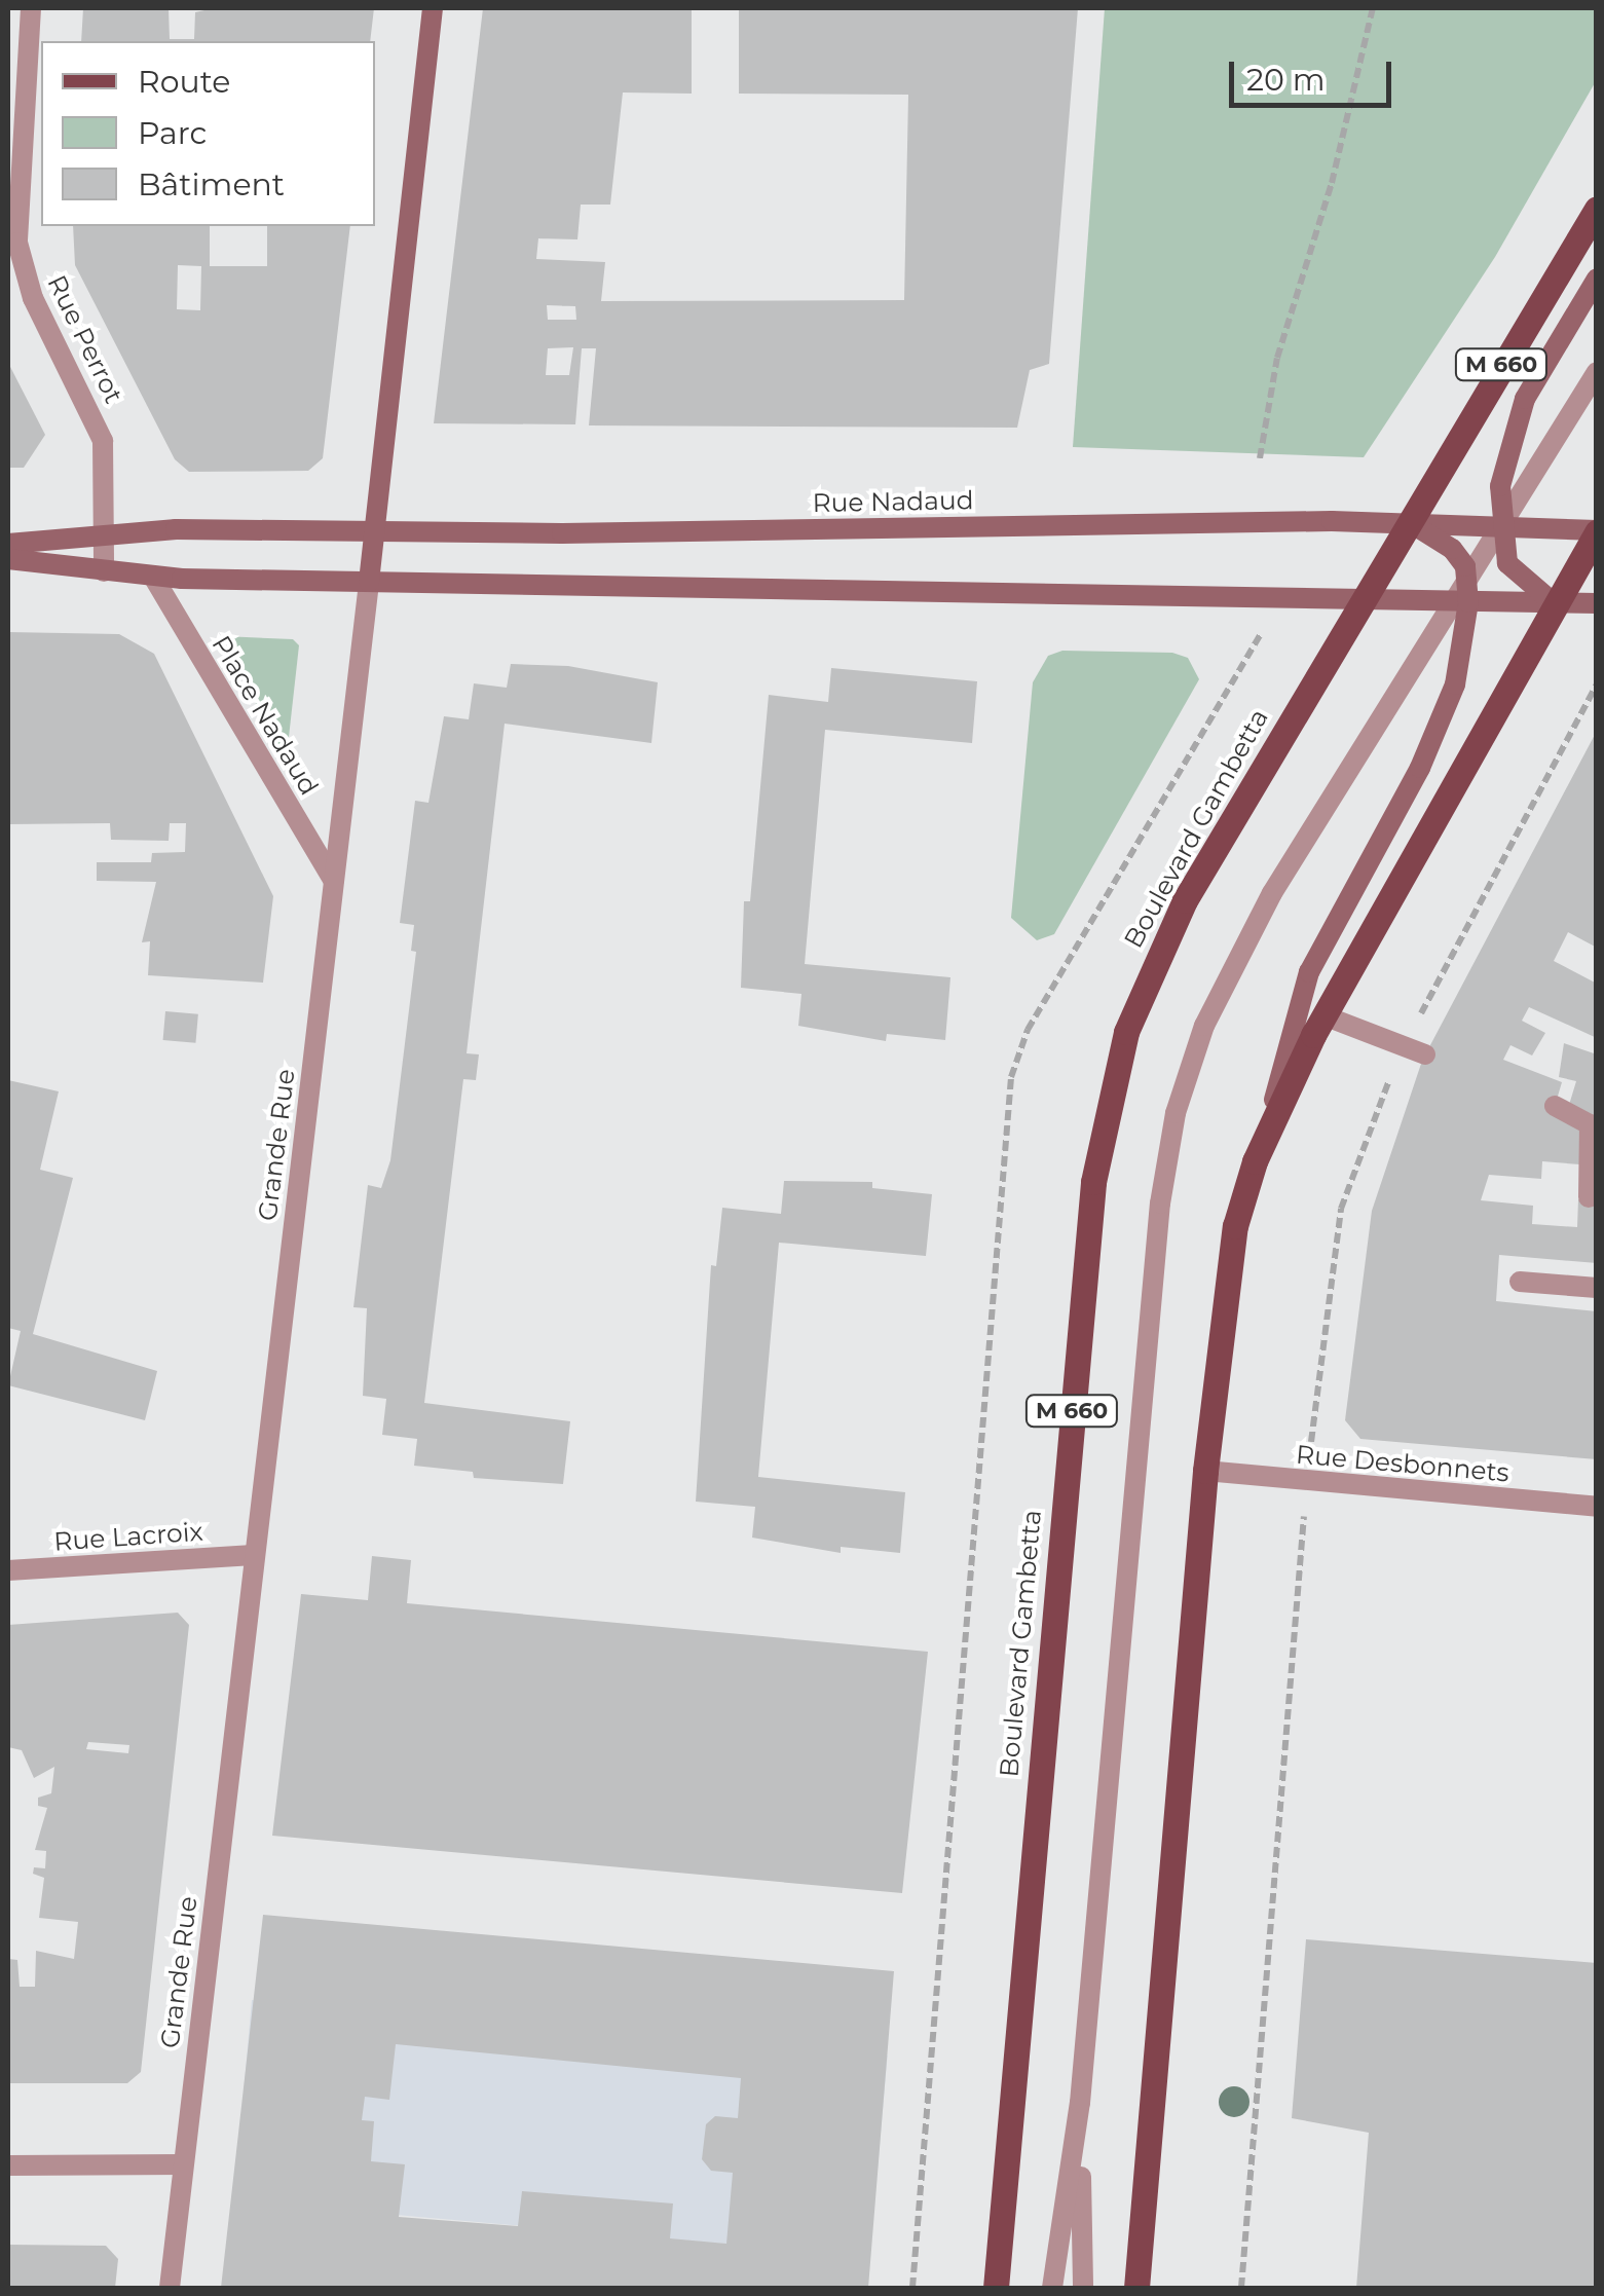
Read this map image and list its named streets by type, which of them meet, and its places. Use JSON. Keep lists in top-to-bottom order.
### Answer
{
  "streets": {
    "main road": [
      "M 660",
      "Rue Nadaud",
      "Boulevard Gambetta",
      "Grande Rue"
    ],
    "street": [
      "Rue Perrot",
      "Place Nadaud",
      "Rue Desbonnets",
      "Rue Lacroix"
    ]
  },
  "crossings": [
    ["Rue Perrot", "Rue Nadaud"],
    ["Rue Nadaud", "Boulevard Gambetta"],
    ["Rue Nadaud", "Grande Rue"],
    ["Place Nadaud", "Grande Rue"],
    ["Grande Rue", "Rue Lacroix"]
  ],
  "legend": ["Route", "Parc", "Bâtiment"],
  "scale_bar": "20 m"
}
